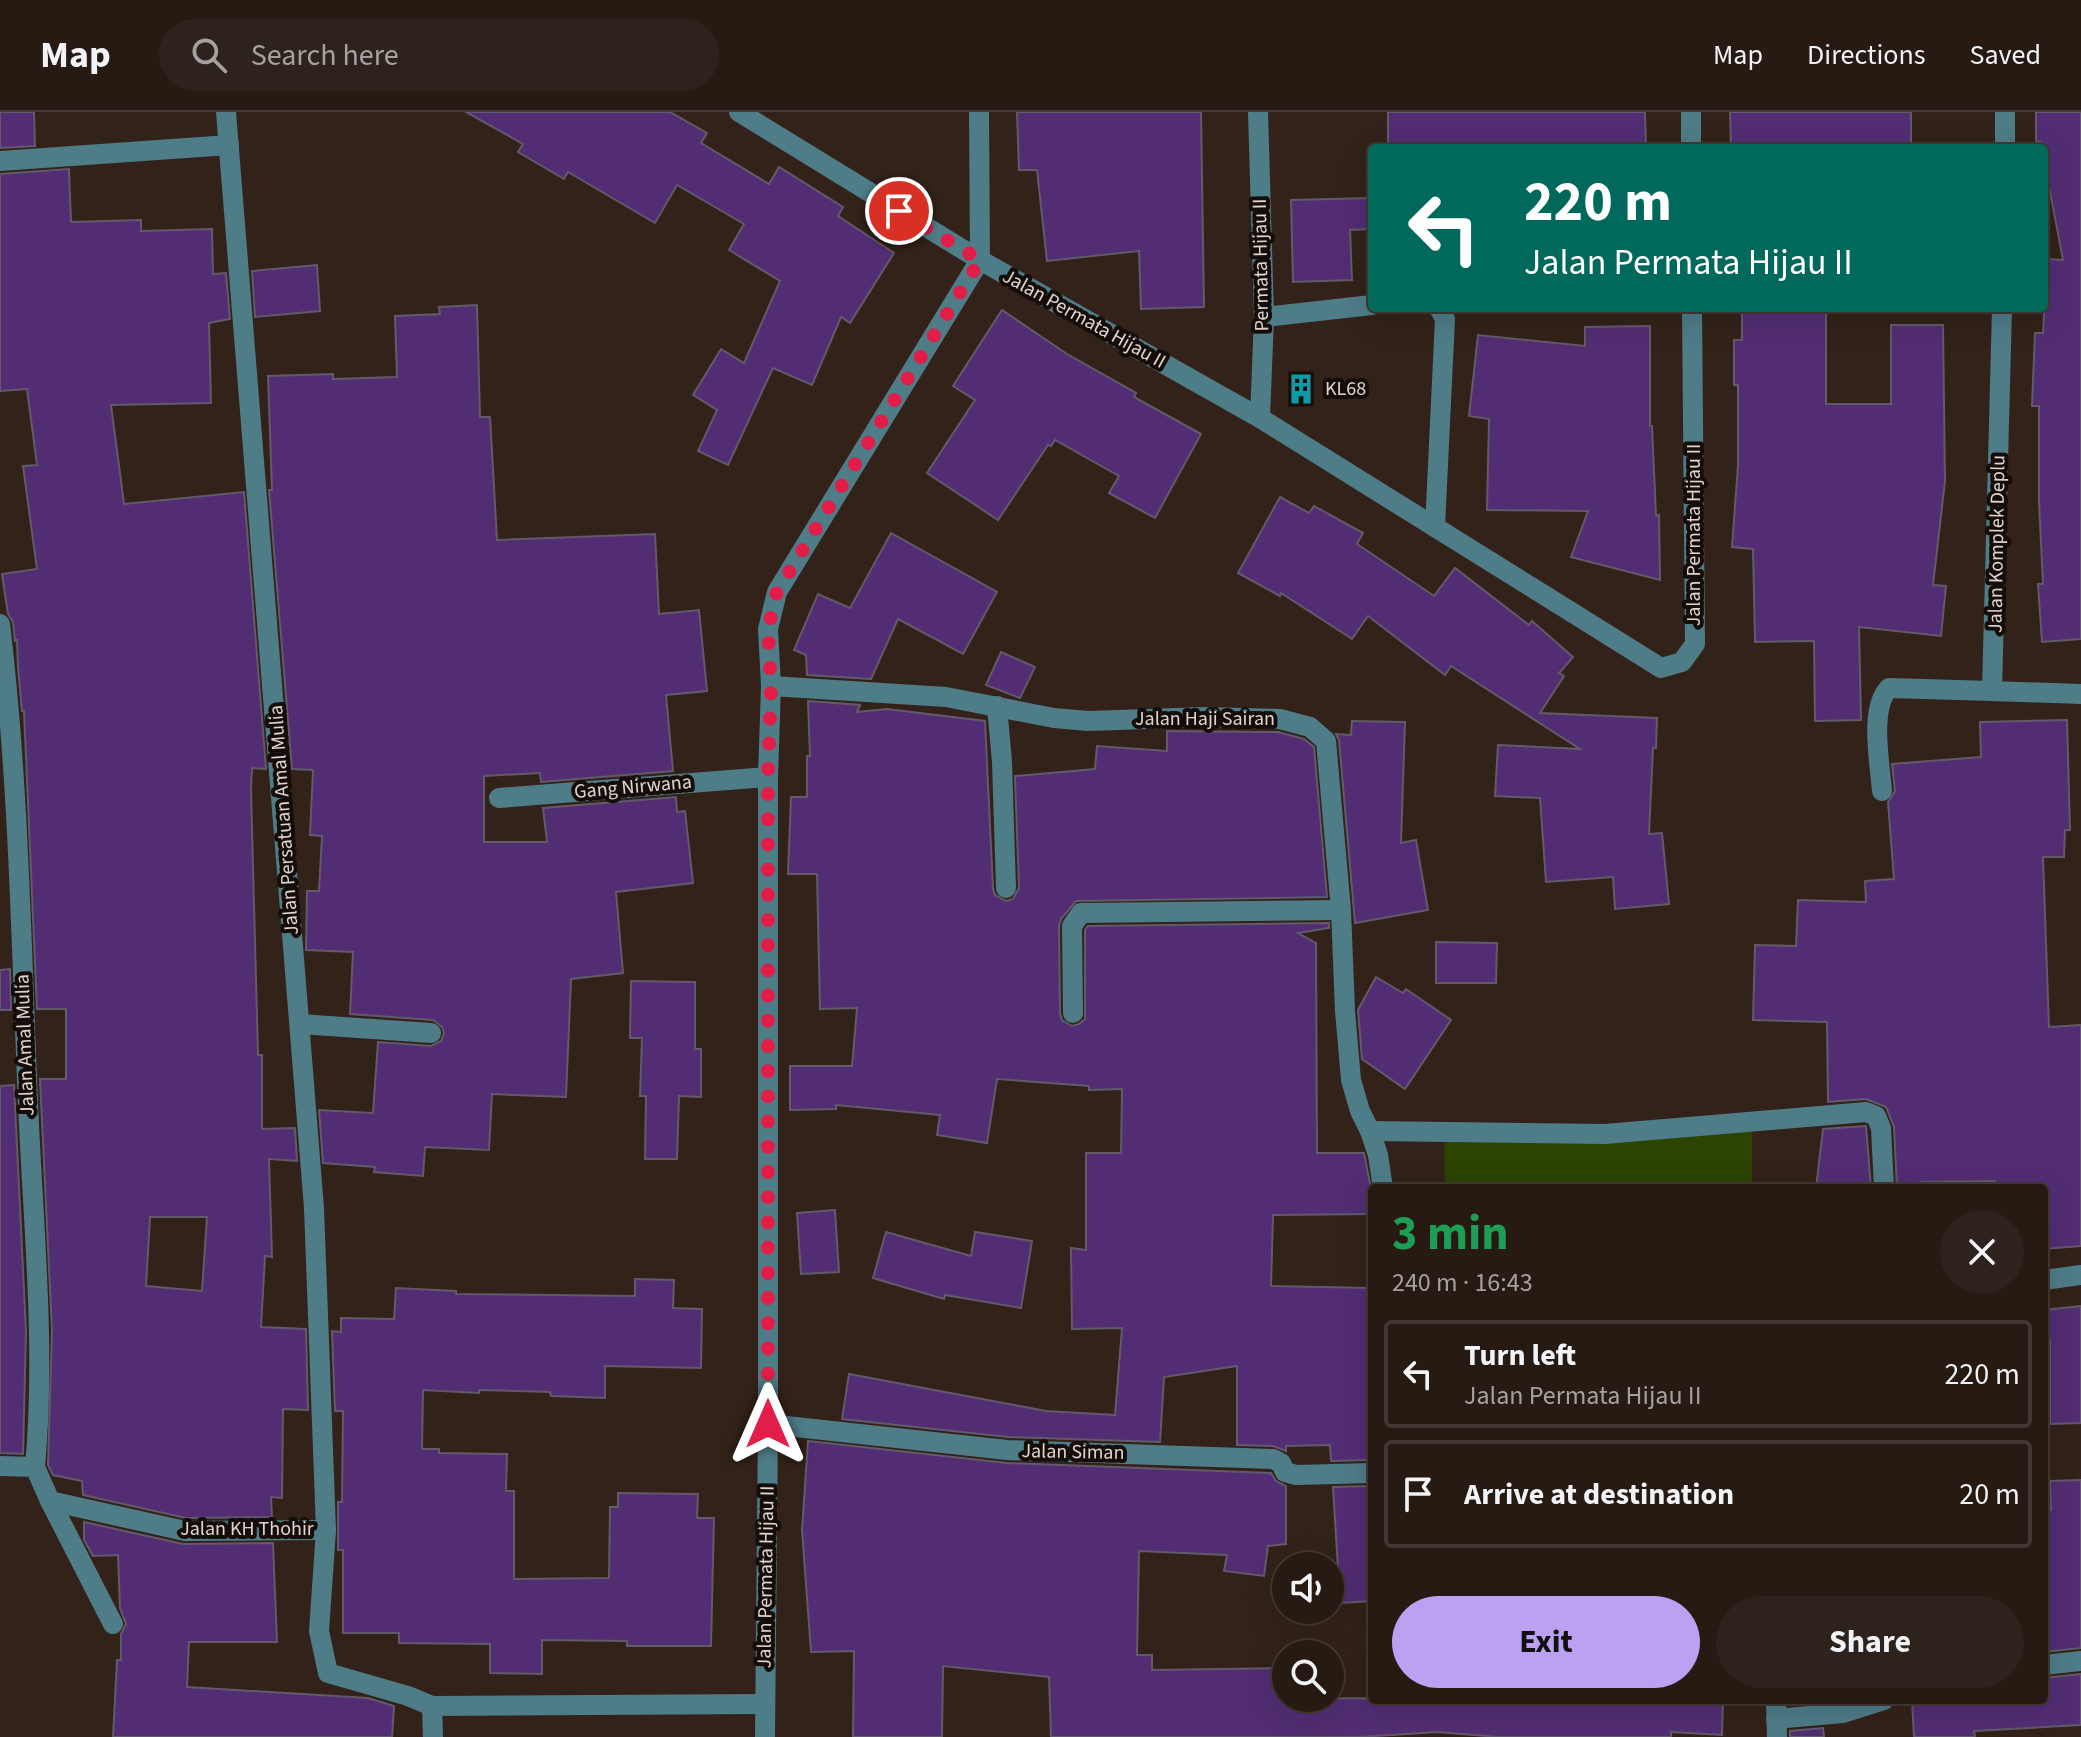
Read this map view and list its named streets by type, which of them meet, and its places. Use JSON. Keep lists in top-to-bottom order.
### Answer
{
  "streets": {
    "street": [
      "Permata Hijau II",
      "Jalan Permata Hijau II",
      "Jalan Komplek Deplu",
      "Jalan Haji Sairan",
      "Gang Nirwana",
      "Jalan Persatuan Amal Mulia",
      "Jalan Amal Mulia",
      "Jalan Siman",
      "Jalan KH Thohir"
    ]
  },
  "crossings": [
    ["Permata Hijau II", "Jalan Permata Hijau II"],
    ["Jalan Permata Hijau II", "Jalan Haji Sairan"],
    ["Jalan Permata Hijau II", "Gang Nirwana"],
    ["Jalan Permata Hijau II", "Jalan Siman"],
    ["Jalan Persatuan Amal Mulia", "Jalan KH Thohir"]
  ],
  "places": {
    "building": ["KL68"]
  },
  "page": {
    "header": "Map",
    "search": "Search here",
    "nav": ["Map", "Directions", "Saved"],
    "turn": ["220 m", "Jalan Permata Hijau II"],
    "heading": ["3 min", "240 m · 16:43"],
    "list": [
      {
        "name": "Turn left",
        "note": "Jalan Permata Hijau II",
        "value": "220 m"
      },
      {
        "name": "Arrive at destination",
        "value": "20 m"
      }
    ],
    "buttons": ["Exit", "Share"]
  }
}
